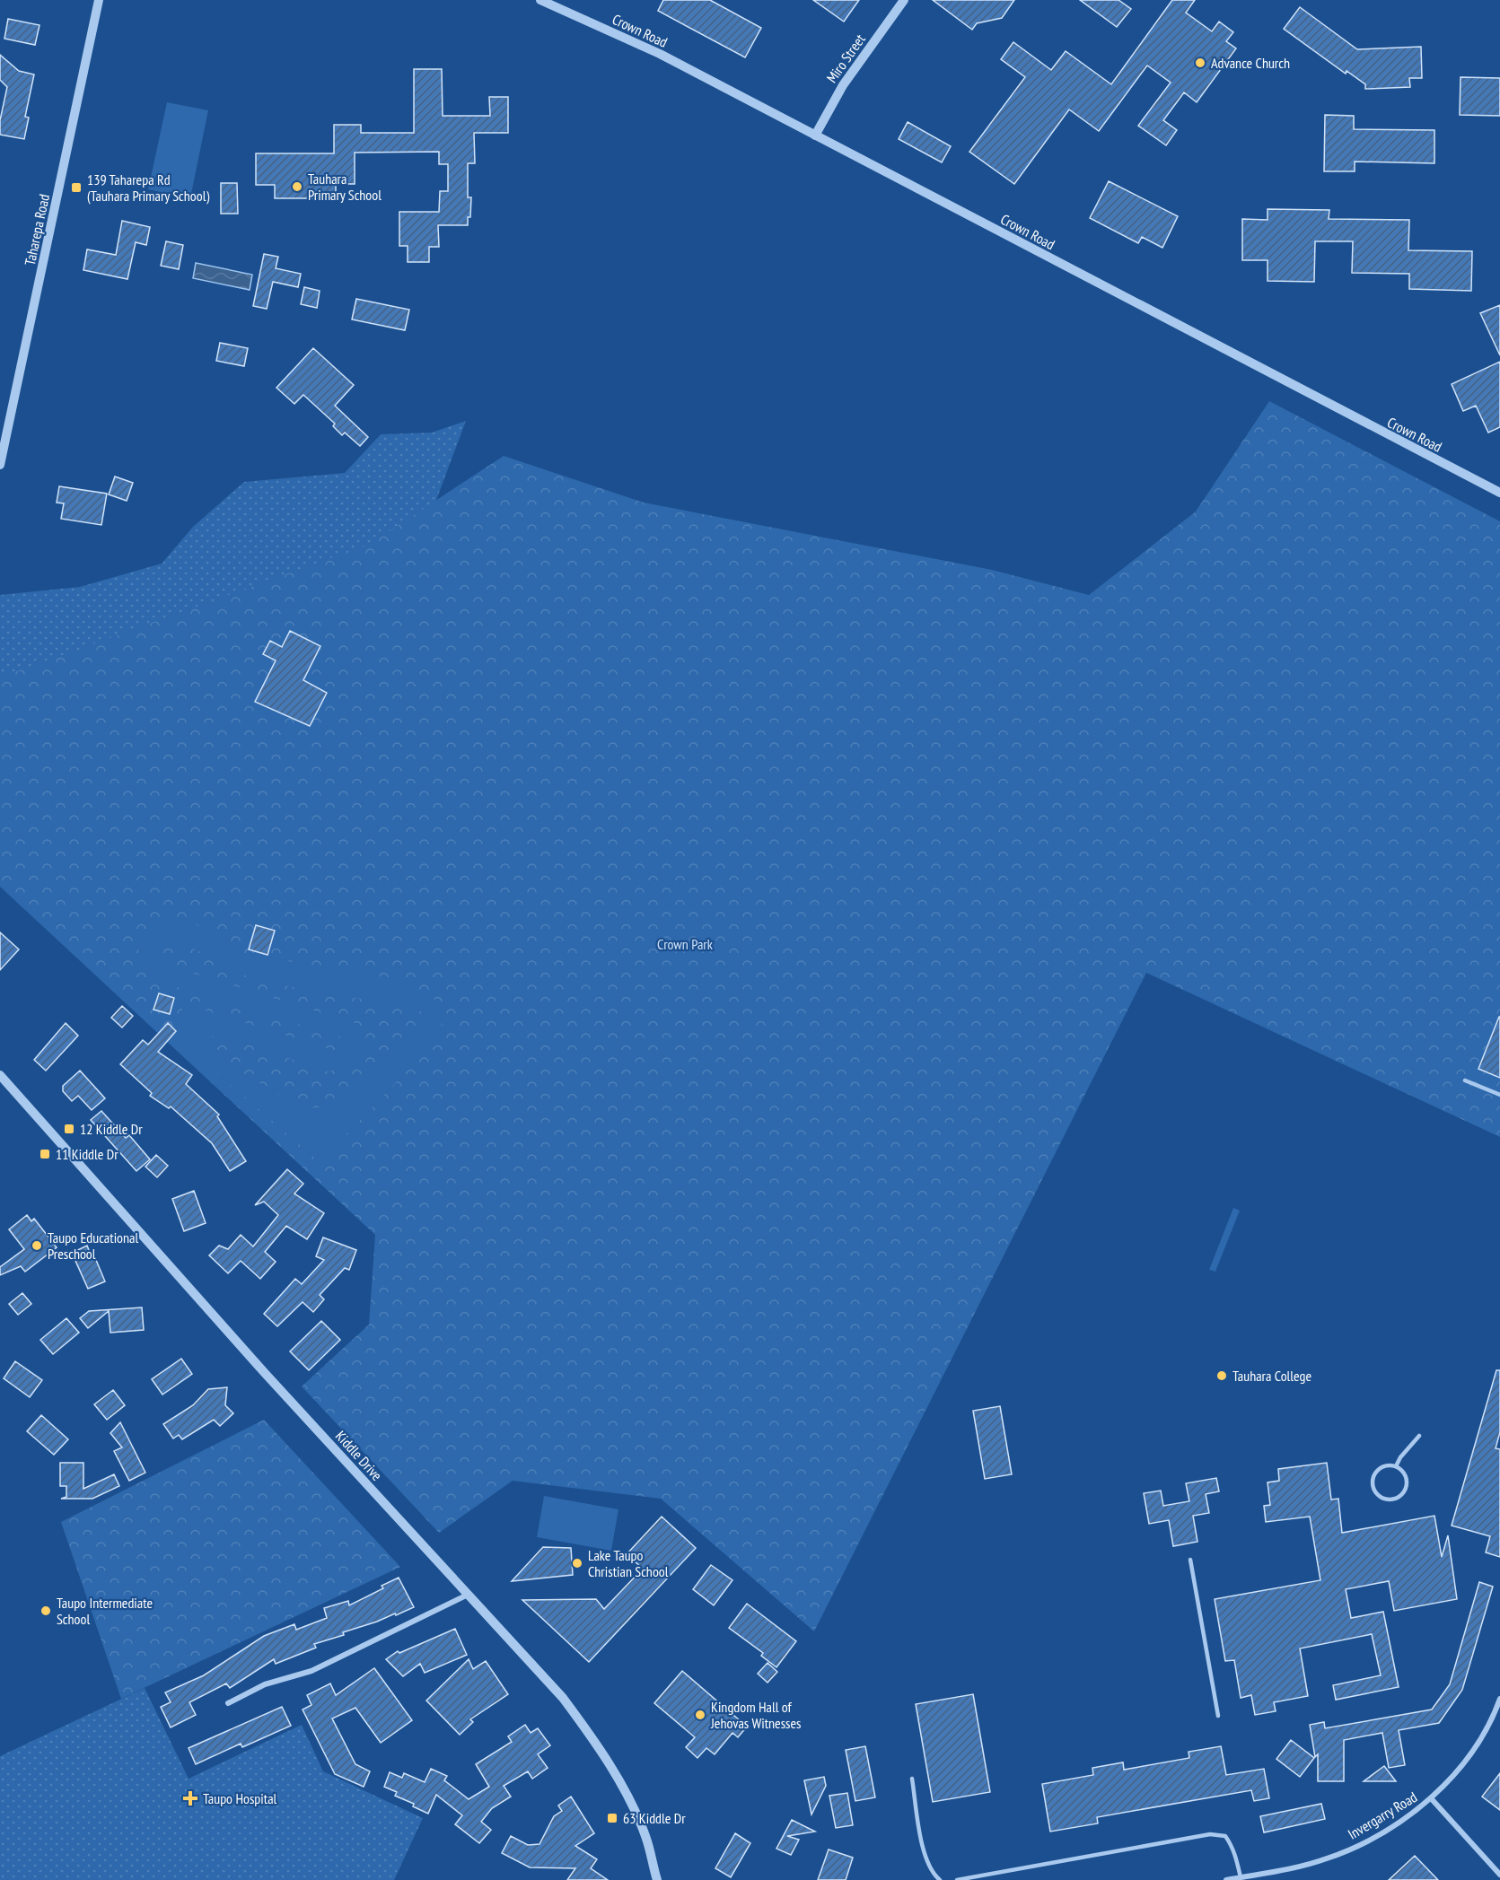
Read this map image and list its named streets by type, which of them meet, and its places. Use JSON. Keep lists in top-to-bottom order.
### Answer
{
  "streets": {
    "street": [
      "Crown Road",
      "Miro Street",
      "Taharepa Road",
      "Kiddle Drive",
      "Invergarry Road"
    ]
  },
  "crossings": [
    ["Crown Road", "Miro Street"]
  ],
  "parks": ["Crown Park"],
  "places": {
    "other": [
      "Advance Church",
      "Tauhara Primary School",
      "Taupo Educational Preschool",
      "Tauhara College",
      "Lake Taupo Christian School",
      "Taupo Intermediate School",
      "Kingdom Hall of Jehovas Witnesses"
    ],
    "transit": [
      "139 Taharepa Rd (Tauhara Primary School)",
      "12 Kiddle Dr",
      "11 Kiddle Dr",
      "63 Kiddle Dr"
    ],
    "health": ["Taupo Hospital"]
  }
}
